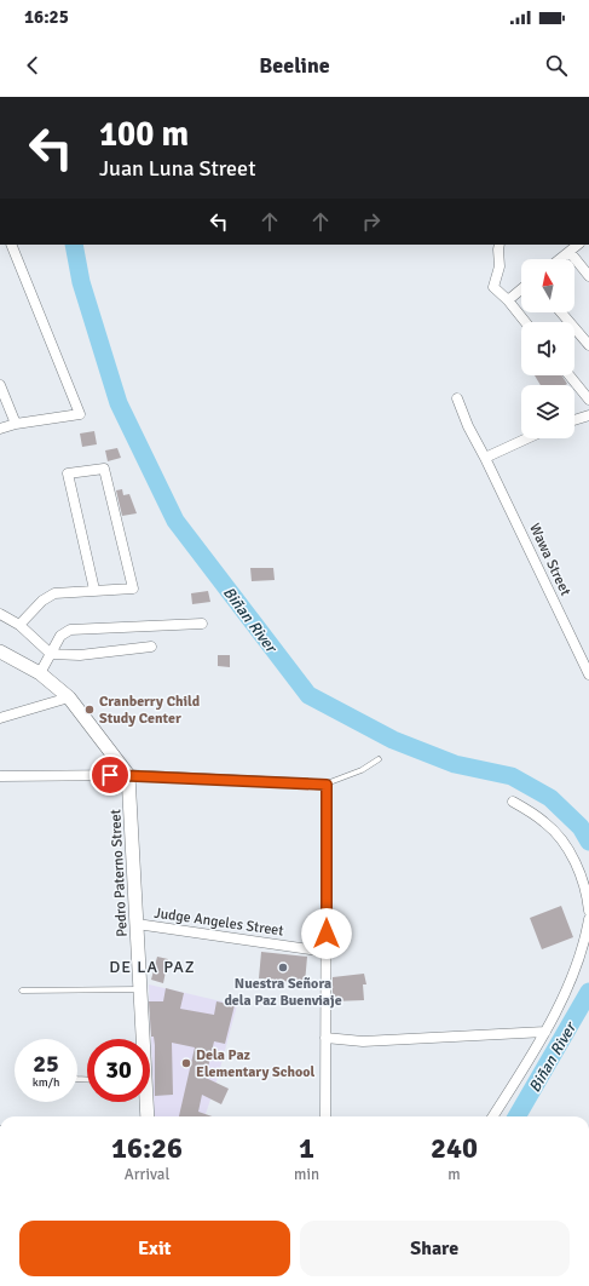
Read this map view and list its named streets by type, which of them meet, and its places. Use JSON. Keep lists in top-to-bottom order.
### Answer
{
  "streets": {
    "street": ["Wawa Street", "Pedro Paterno Street", "Judge Angeles Street"]
  },
  "crossings": [
    ["Pedro Paterno Street", "Judge Angeles Street"]
  ],
  "districts": ["DE LA PAZ"],
  "water": ["Biñan River"],
  "places": ["Cranberry Child Study Center", "Nuestra Señora dela Paz Buenviaje", "Dela Paz Elementary School"],
  "north": "top",
  "page": {
    "status": "16:25",
    "header": "Beeline",
    "turn": ["100 m", "Juan Luna Street"],
    "speed": "25 km/h",
    "limit": "30",
    "eta": [
      "16:26",
      "Arrival",
      "1",
      "min",
      "240",
      "m"
    ],
    "buttons": ["Exit", "Share"]
  }
}
